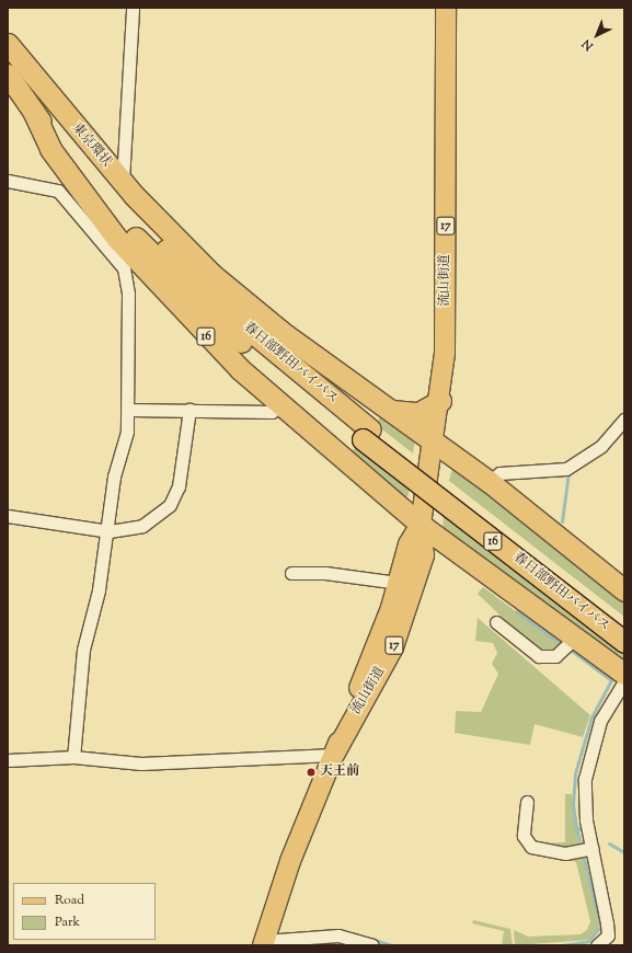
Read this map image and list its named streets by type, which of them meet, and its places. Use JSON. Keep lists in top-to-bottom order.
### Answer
{
  "streets": {
    "highway": ["東京環状", "16", "春日部野田バイパス"],
    "main road": ["17", "流山街道"]
  },
  "crossings": [
    ["東京環状", "流山街道"],
    ["流山街道", "16"],
    ["16", "春日部野田バイパス"]
  ],
  "places": ["天王前"],
  "legend": ["Road", "Park"],
  "north": "bottom left"
}
